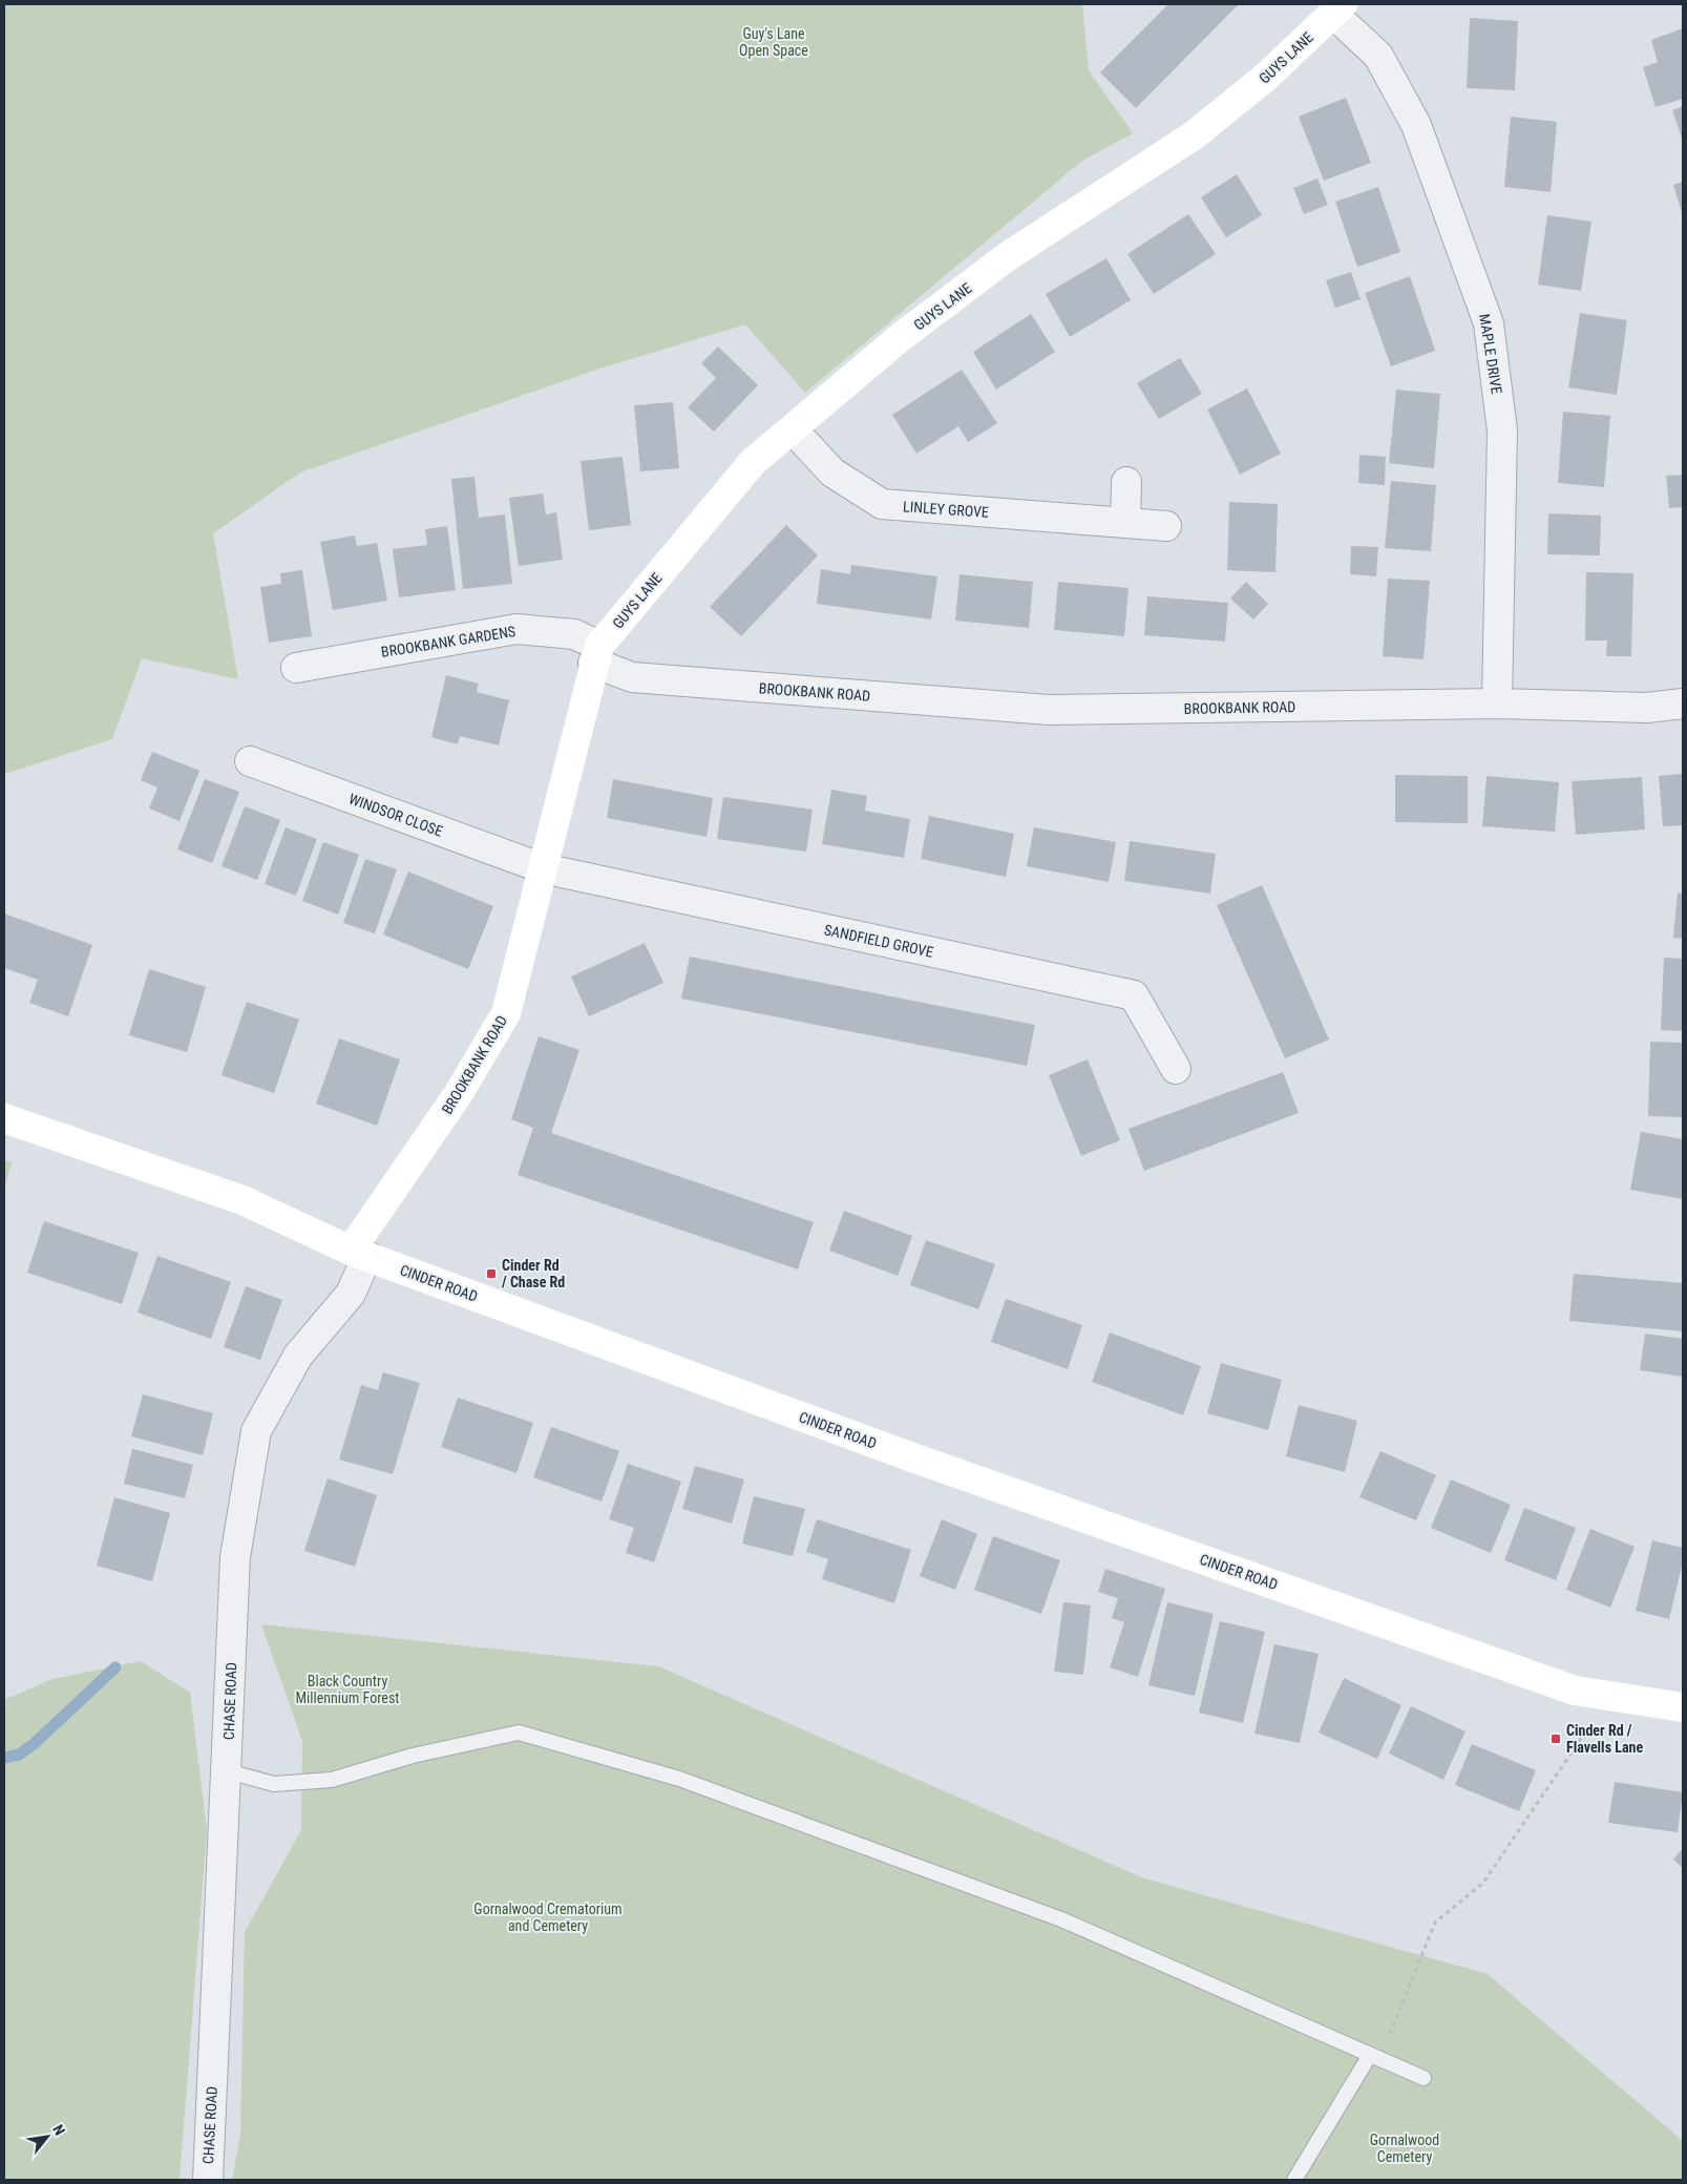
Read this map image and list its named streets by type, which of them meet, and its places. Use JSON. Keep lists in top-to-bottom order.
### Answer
{
  "streets": {
    "main road": ["GUYS LANE", "BROOKBANK ROAD", "CINDER ROAD"],
    "street": [
      "MAPLE DRIVE",
      "LINLEY GROVE",
      "BROOKBANK GARDENS",
      "WINDSOR CLOSE",
      "SANDFIELD GROVE",
      "CHASE ROAD"
    ]
  },
  "crossings": [
    ["GUYS LANE", "MAPLE DRIVE"],
    ["GUYS LANE", "LINLEY GROVE"],
    ["GUYS LANE", "BROOKBANK GARDENS"],
    ["GUYS LANE", "BROOKBANK ROAD"],
    ["MAPLE DRIVE", "BROOKBANK ROAD"],
    ["BROOKBANK GARDENS", "BROOKBANK ROAD"],
    ["BROOKBANK ROAD", "WINDSOR CLOSE"],
    ["BROOKBANK ROAD", "SANDFIELD GROVE"],
    ["BROOKBANK ROAD", "CINDER ROAD"],
    ["BROOKBANK ROAD", "CHASE ROAD"],
    ["WINDSOR CLOSE", "SANDFIELD GROVE"],
    ["CINDER ROAD", "CHASE ROAD"]
  ],
  "parks": [
    "Guy's Lane Open Space",
    "Black Country Millennium Forest",
    "Gornalwood Crematorium and Cemetery",
    "Gornalwood Cemetery"
  ],
  "places": {
    "transit": ["Cinder Rd / Chase Rd", "Cinder Rd / Flavells Lane"]
  },
  "north": "top right"
}
